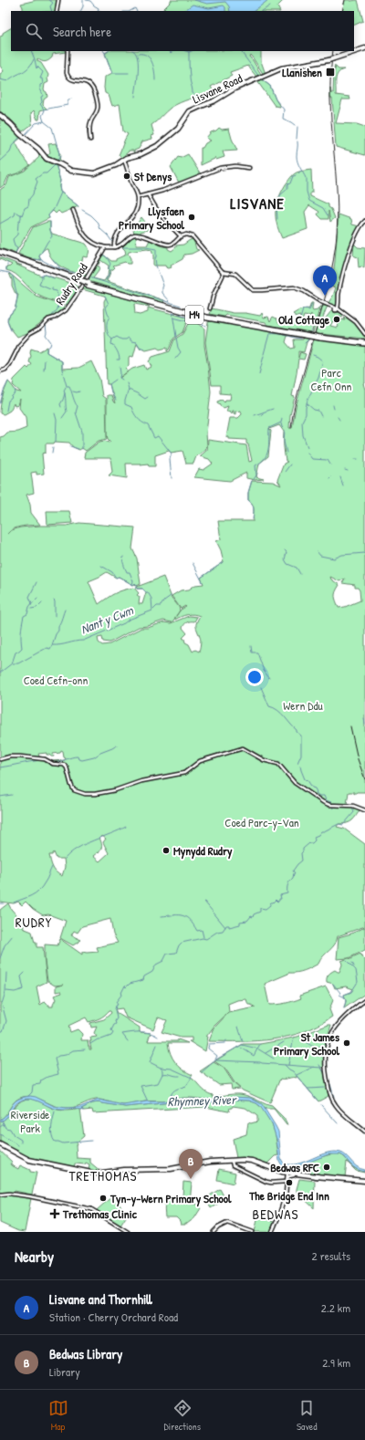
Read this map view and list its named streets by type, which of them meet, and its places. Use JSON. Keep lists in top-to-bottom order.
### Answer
{
  "streets": {
    "highway": ["M4"],
    "main road": ["Lisvane Road"],
    "street": ["Rudry Road"]
  },
  "districts": [
    "LISVANE",
    "RUDRY",
    "TRETHOMAS",
    "BEDWAS"
  ],
  "water": ["Nant y Cwm", "Rhymney River"],
  "parks": [
    "Parc Cefn Onn",
    "Coed Cefn-onn",
    "Wern Ddu",
    "Coed Parc-y-Van",
    "Riverside Park"
  ],
  "places": {
    "transit": ["Llanishen"],
    "other": [
      "St Denys",
      "Llysfaen Primary School",
      "Old Cottage",
      "Mynydd Rudry",
      "St James Primary School",
      "Bedwas RFC",
      "The Bridge End Inn",
      "Tyn-y-Wern Primary School"
    ],
    "health": ["Trethomas Clinic"]
  },
  "page": {
    "search": "Search here",
    "pins": ["A", "B"],
    "heading": ["Nearby", "2 results"],
    "list": [
      {
        "mark": "A",
        "name": "Lisvane and Thornhill",
        "note": "Station · Cherry Orchard Road",
        "value": "2.2 km"
      },
      {
        "mark": "B",
        "name": "Bedwas Library",
        "note": "Library",
        "value": "2.9 km"
      }
    ],
    "nav": ["Map", "Directions", "Saved"]
  }
}
